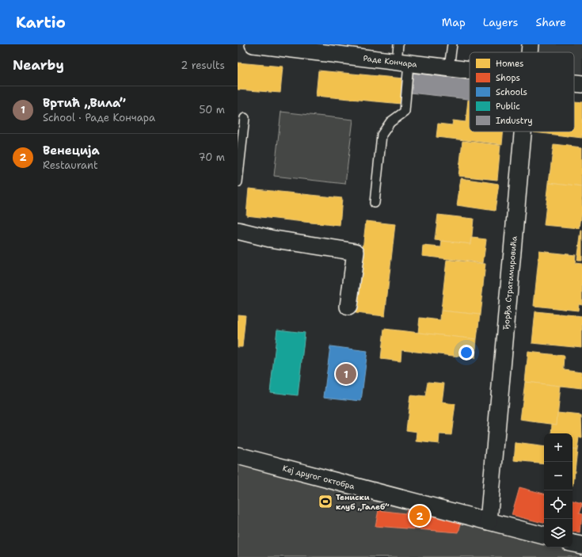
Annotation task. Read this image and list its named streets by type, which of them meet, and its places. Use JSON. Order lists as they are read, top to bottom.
{
  "streets": {
    "street": ["Раде Кончара", "Ђорђа Стратимировића", "Кеј другог октобра"]
  },
  "crossings": [
    ["Ђорђа Стратимировића", "Кеј другог октобра"]
  ],
  "places": {
    "sports": ["Тениски клуб „Галеб”"]
  },
  "legend": [
    "Homes",
    "Shops",
    "Schools",
    "Public",
    "Industry"
  ],
  "page": {
    "header": "Kartio",
    "nav": ["Map", "Layers", "Share"],
    "heading": ["Nearby", "2 results"],
    "list": [
      {
        "mark": "1",
        "name": "Вртић „Вила”",
        "note": "School · Раде Кончара",
        "value": "50 m"
      },
      {
        "mark": "2",
        "name": "Венеција",
        "note": "Restaurant",
        "value": "70 m"
      }
    ],
    "pins": ["1", "2"],
    "map_buttons": ["+", "−"]
  }
}
